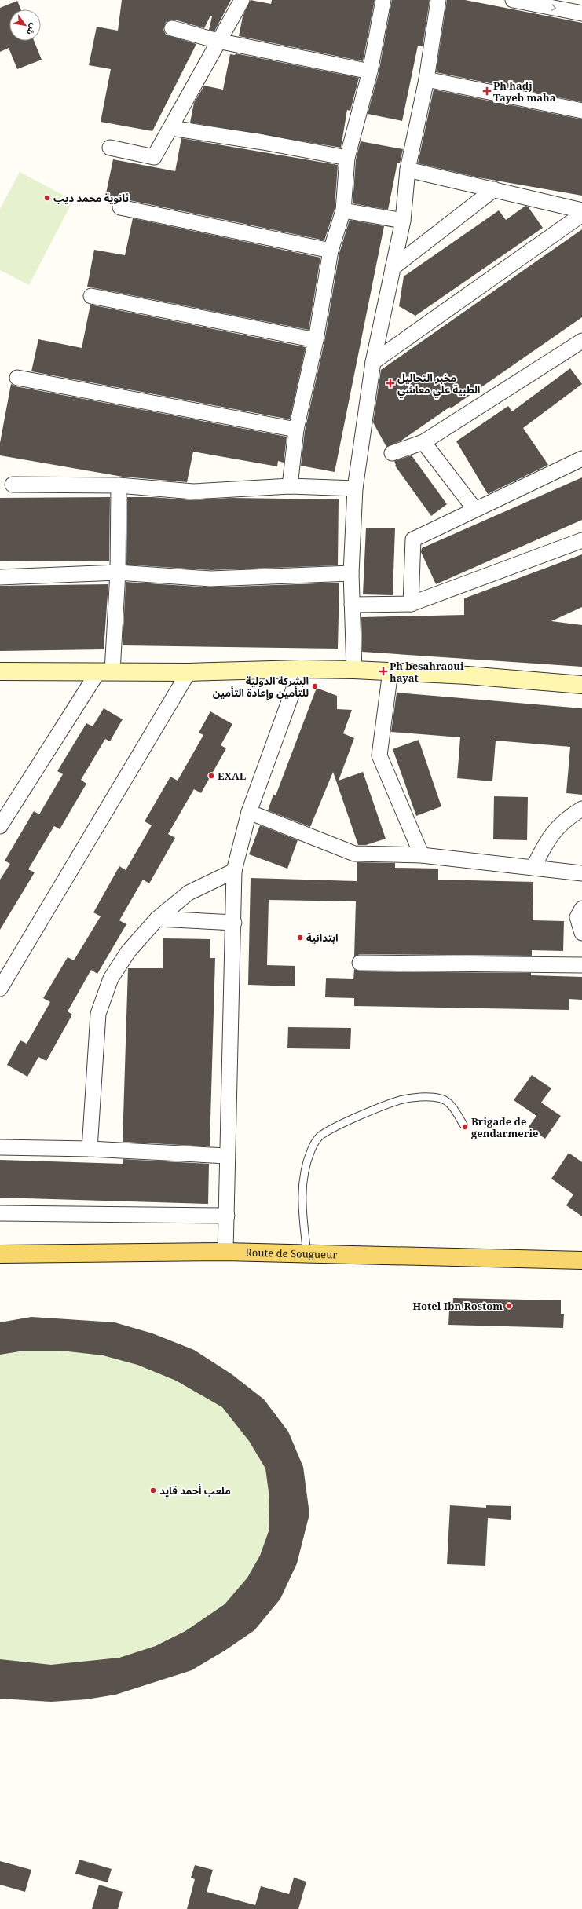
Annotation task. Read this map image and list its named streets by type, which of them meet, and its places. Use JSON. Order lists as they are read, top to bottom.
{
  "streets": {
    "main road": ["Route de Sougueur"]
  },
  "places": {
    "health": ["Ph hadj Tayeb maha", "مخبر التحاليل الطبية علي معاشي", "Ph besahraoui hayat"],
    "other": [
      "ثانوية محمد ديب",
      "الشركة الدولية للتأمين وإعادة التأمين",
      "EXAL",
      "ابتدائية",
      "Brigade de gendarmerie",
      "Hotel Ibn Rostom",
      "ملعب أحمد قايد"
    ]
  },
  "north": "bottom right"
}
